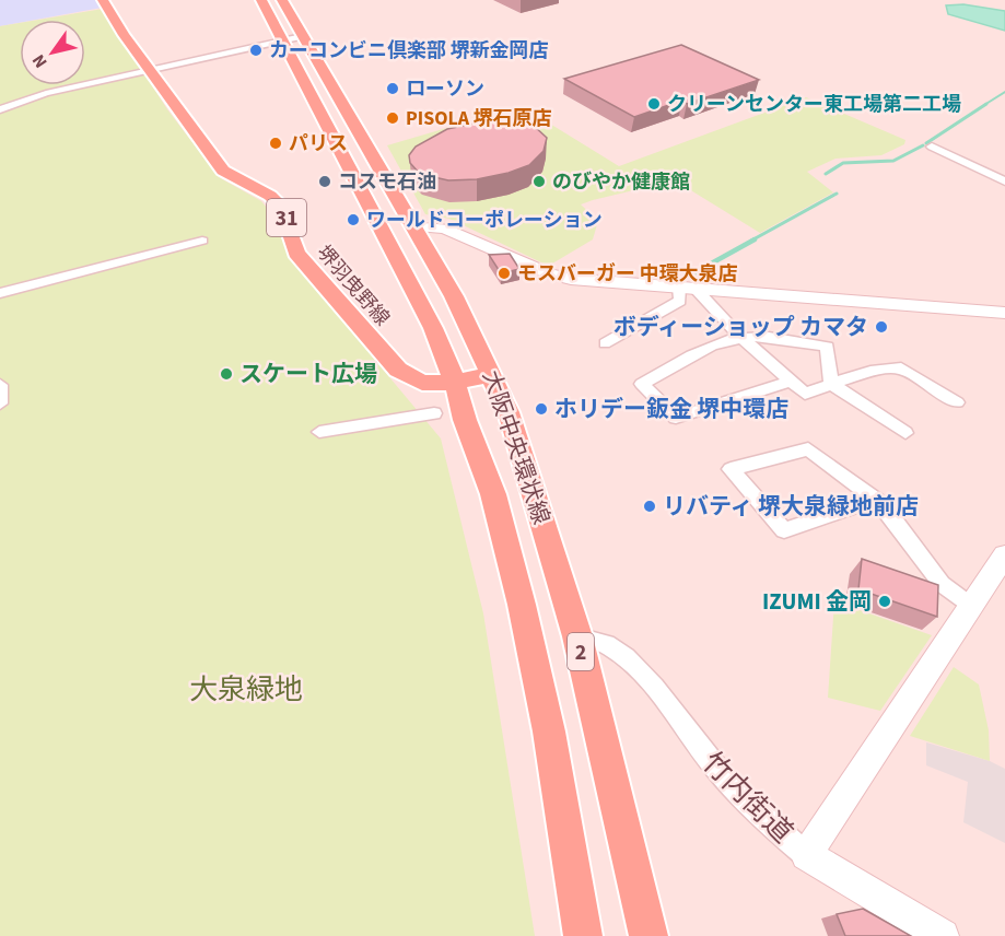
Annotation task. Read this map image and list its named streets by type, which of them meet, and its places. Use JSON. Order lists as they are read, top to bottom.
{
  "streets": {
    "main road": [
      "31",
      "堺羽曳野線",
      "大阪中央環状線",
      "2"
    ],
    "street": ["竹内街道"]
  },
  "crossings": [
    ["堺羽曳野線", "大阪中央環状線"],
    ["大阪中央環状線", "竹内街道"]
  ],
  "parks": ["大泉緑地"],
  "places": [
    "カーコンビニ倶楽部 堺新金岡店",
    "ローソン",
    "クリーンセンター東工場第二工場",
    "PISOLA 堺石原店",
    "パリス",
    "コスモ石油",
    "のびやか健康館",
    "ワールドコーポレーション",
    "モスバーガー 中環大泉店",
    "ボディーショップ カマタ",
    "スケート広場",
    "ホリデー鈑金 堺中環店",
    "リバティ 堺大泉緑地前店",
    "IZUMI 金岡"
  ],
  "north": "bottom left"
}
